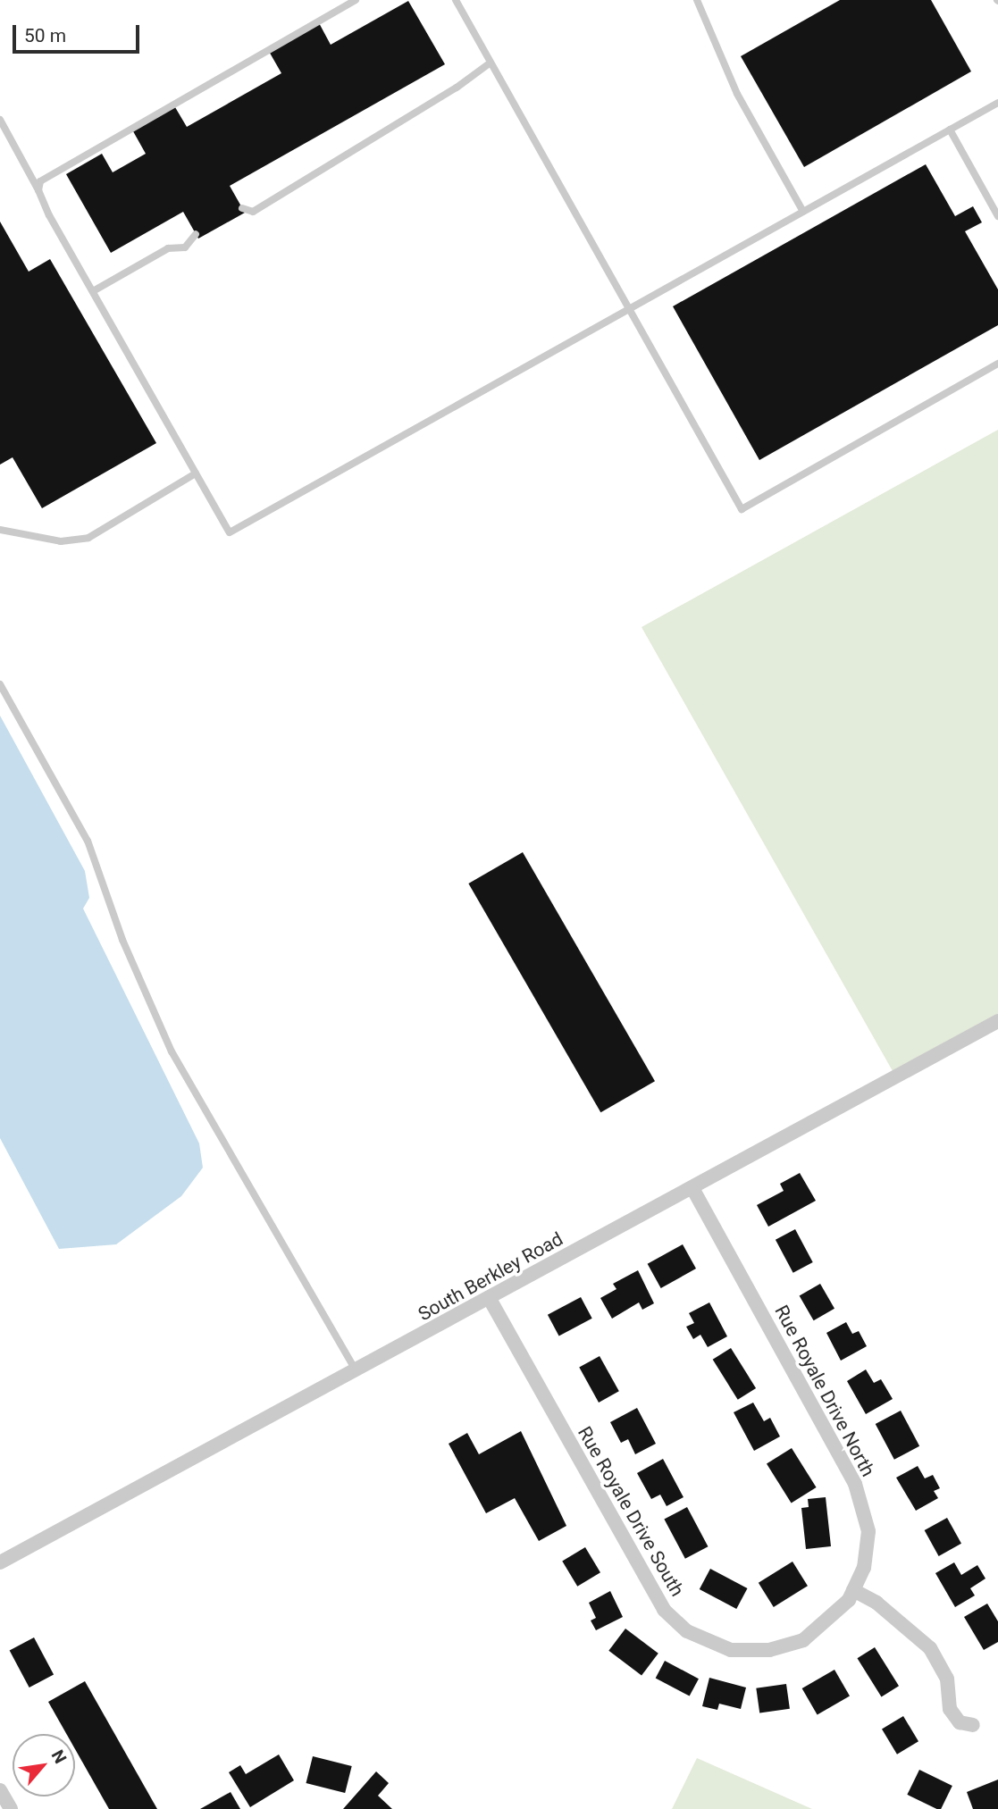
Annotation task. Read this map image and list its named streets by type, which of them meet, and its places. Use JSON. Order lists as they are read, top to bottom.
{
  "streets": {
    "street": ["South Berkley Road", "Rue Royale Drive North", "Rue Royale Drive South"]
  },
  "crossings": [
    ["South Berkley Road", "Rue Royale Drive North"],
    ["South Berkley Road", "Rue Royale Drive South"],
    ["Rue Royale Drive North", "Rue Royale Drive South"]
  ],
  "scale_bar": "50 m",
  "north": "top right"
}
